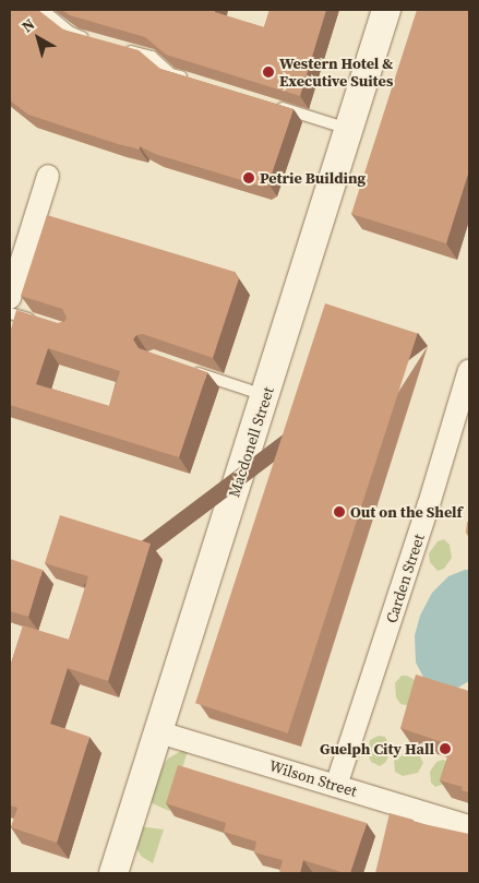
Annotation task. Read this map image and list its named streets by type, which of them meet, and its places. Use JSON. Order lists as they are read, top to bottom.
{
  "streets": {
    "street": ["Macdonell Street", "Carden Street", "Wilson Street"]
  },
  "crossings": [
    ["Macdonell Street", "Wilson Street"],
    ["Carden Street", "Wilson Street"]
  ],
  "places": [
    "Western Hotel & Executive Suites",
    "Petrie Building",
    "Out on the Shelf",
    "Guelph City Hall"
  ],
  "north": "top left"
}
